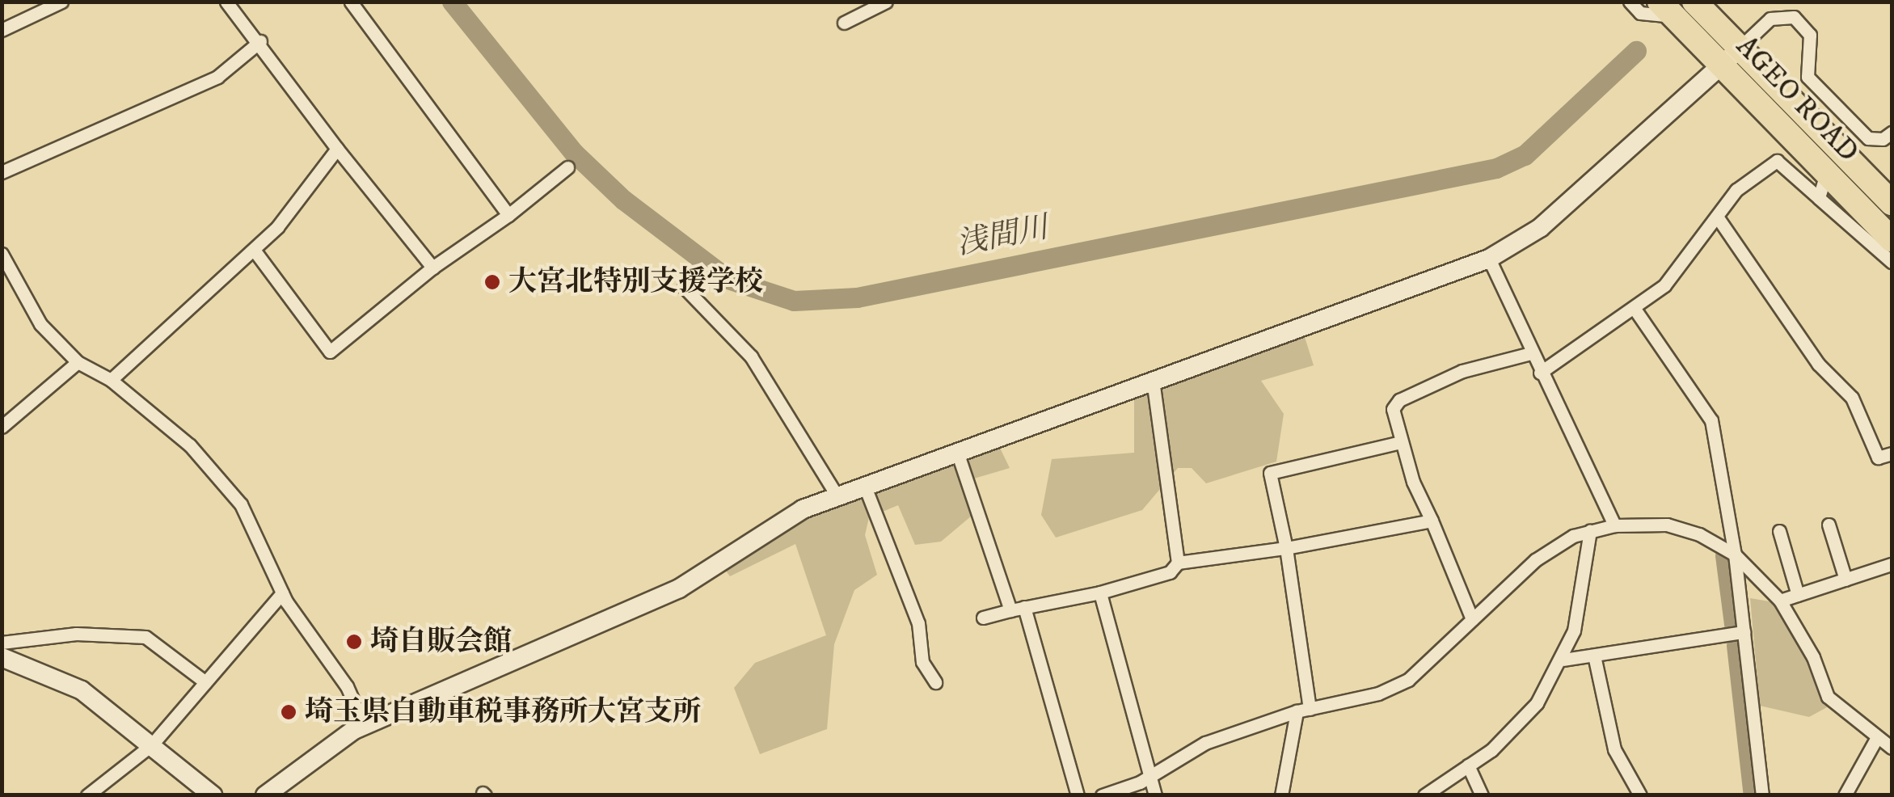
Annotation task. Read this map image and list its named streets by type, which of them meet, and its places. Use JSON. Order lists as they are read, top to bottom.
{
  "streets": {
    "highway": ["AGEO ROAD"]
  },
  "water": ["浅間川"],
  "places": ["大宮北特別支援学校", "埼自販会館", "埼玉県自動車税事務所大宮支所"]
}
